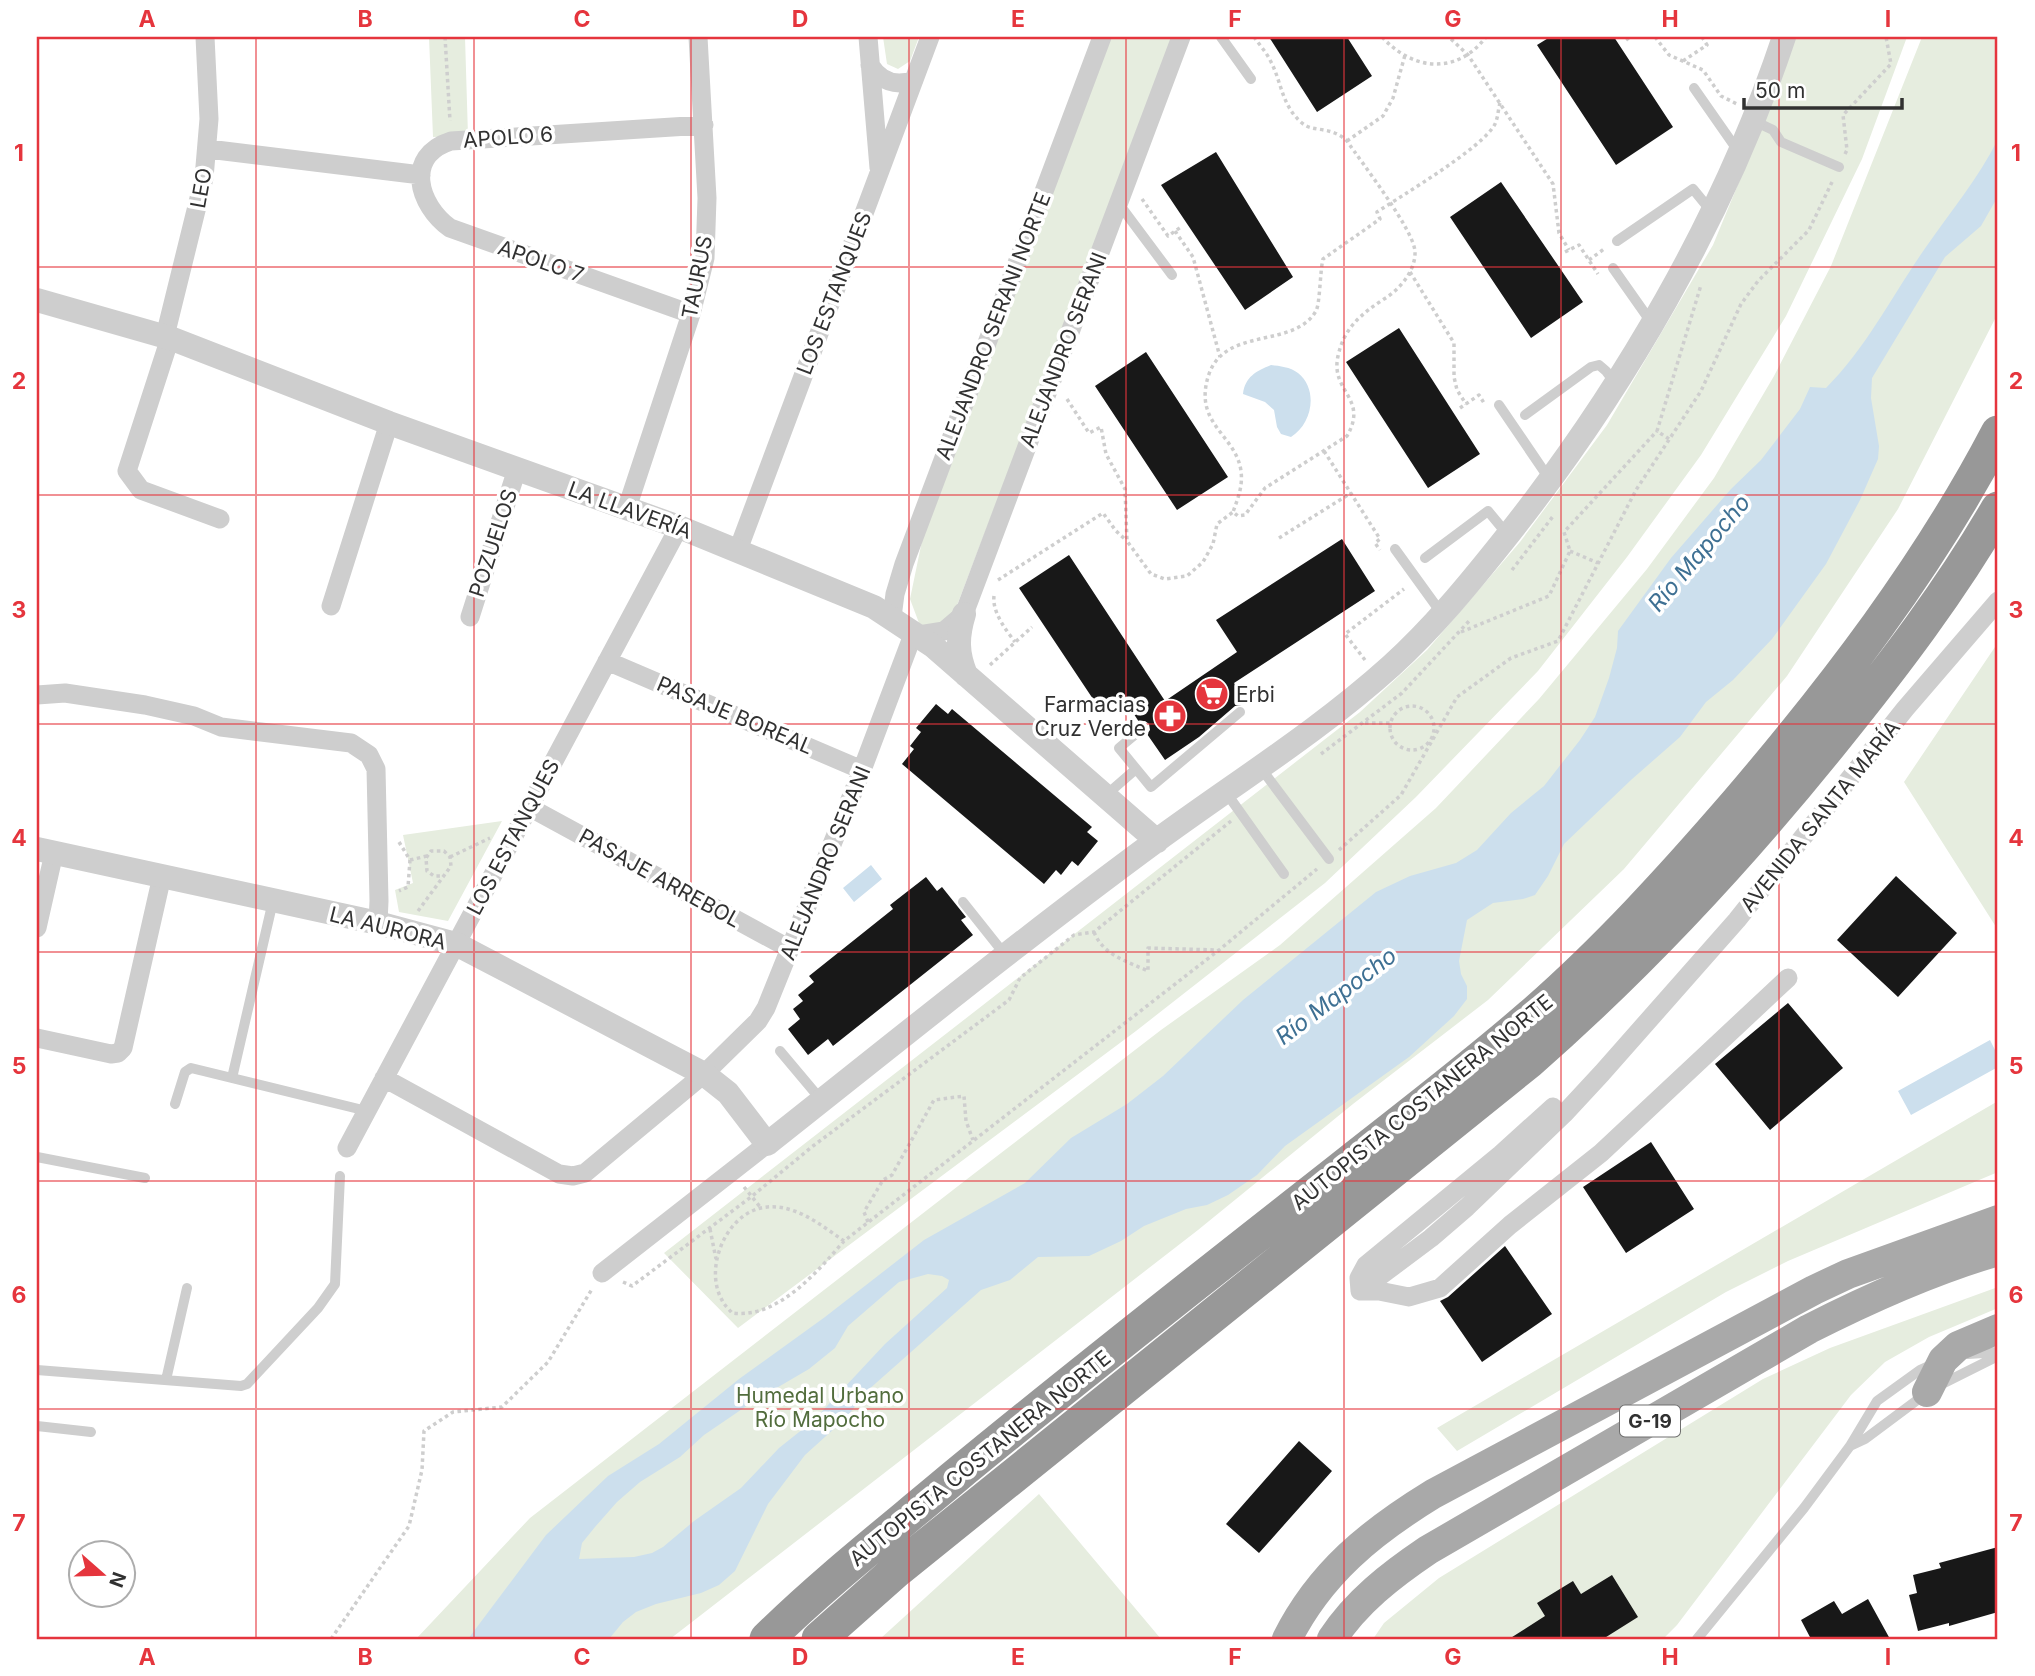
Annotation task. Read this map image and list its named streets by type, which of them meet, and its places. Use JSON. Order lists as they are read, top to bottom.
{
  "streets": {
    "highway": ["AUTOPISTA COSTANERA NORTE"],
    "main road": ["G-19"],
    "street": [
      "APOLO 6",
      "LEO",
      "APOLO 7",
      "TAURUS",
      "LOS ESTANQUES",
      "ALEJANDRO SERANI NORTE",
      "ALEJANDRO SERANI",
      "LA LLAVERÍA",
      "POZUELOS",
      "PASAJE BOREAL",
      "AVENIDA SANTA MARÍA",
      "PASAJE ARREBOL",
      "LA AURORA"
    ]
  },
  "crossings": [
    ["APOLO 6", "APOLO 7"],
    ["APOLO 6", "TAURUS"],
    ["LEO", "LA LLAVERÍA"],
    ["APOLO 7", "TAURUS"],
    ["TAURUS", "LA LLAVERÍA"],
    ["LOS ESTANQUES", "ALEJANDRO SERANI"],
    ["LOS ESTANQUES", "LA LLAVERÍA"],
    ["LOS ESTANQUES", "PASAJE BOREAL"],
    ["LOS ESTANQUES", "PASAJE ARREBOL"],
    ["LOS ESTANQUES", "LA AURORA"],
    ["ALEJANDRO SERANI NORTE", "LA LLAVERÍA"],
    ["ALEJANDRO SERANI", "LA LLAVERÍA"],
    ["ALEJANDRO SERANI", "PASAJE BOREAL"],
    ["ALEJANDRO SERANI", "PASAJE ARREBOL"],
    ["ALEJANDRO SERANI", "LA AURORA"],
    ["LA LLAVERÍA", "POZUELOS"]
  ],
  "water": ["Río Mapocho"],
  "parks": ["Humedal Urbano Río Mapocho"],
  "places": {
    "supermarket": ["Erbi"],
    "pharmacy": ["Farmacias Cruz Verde"]
  },
  "scale_bar": "50 m",
  "north": "right",
  "grid": {
    "columns": [
      "A",
      "B",
      "C",
      "D",
      "E",
      "F",
      "G",
      "H",
      "I"
    ],
    "rows": [
      "1",
      "2",
      "3",
      "4",
      "5",
      "6",
      "7"
    ]
  }
}
